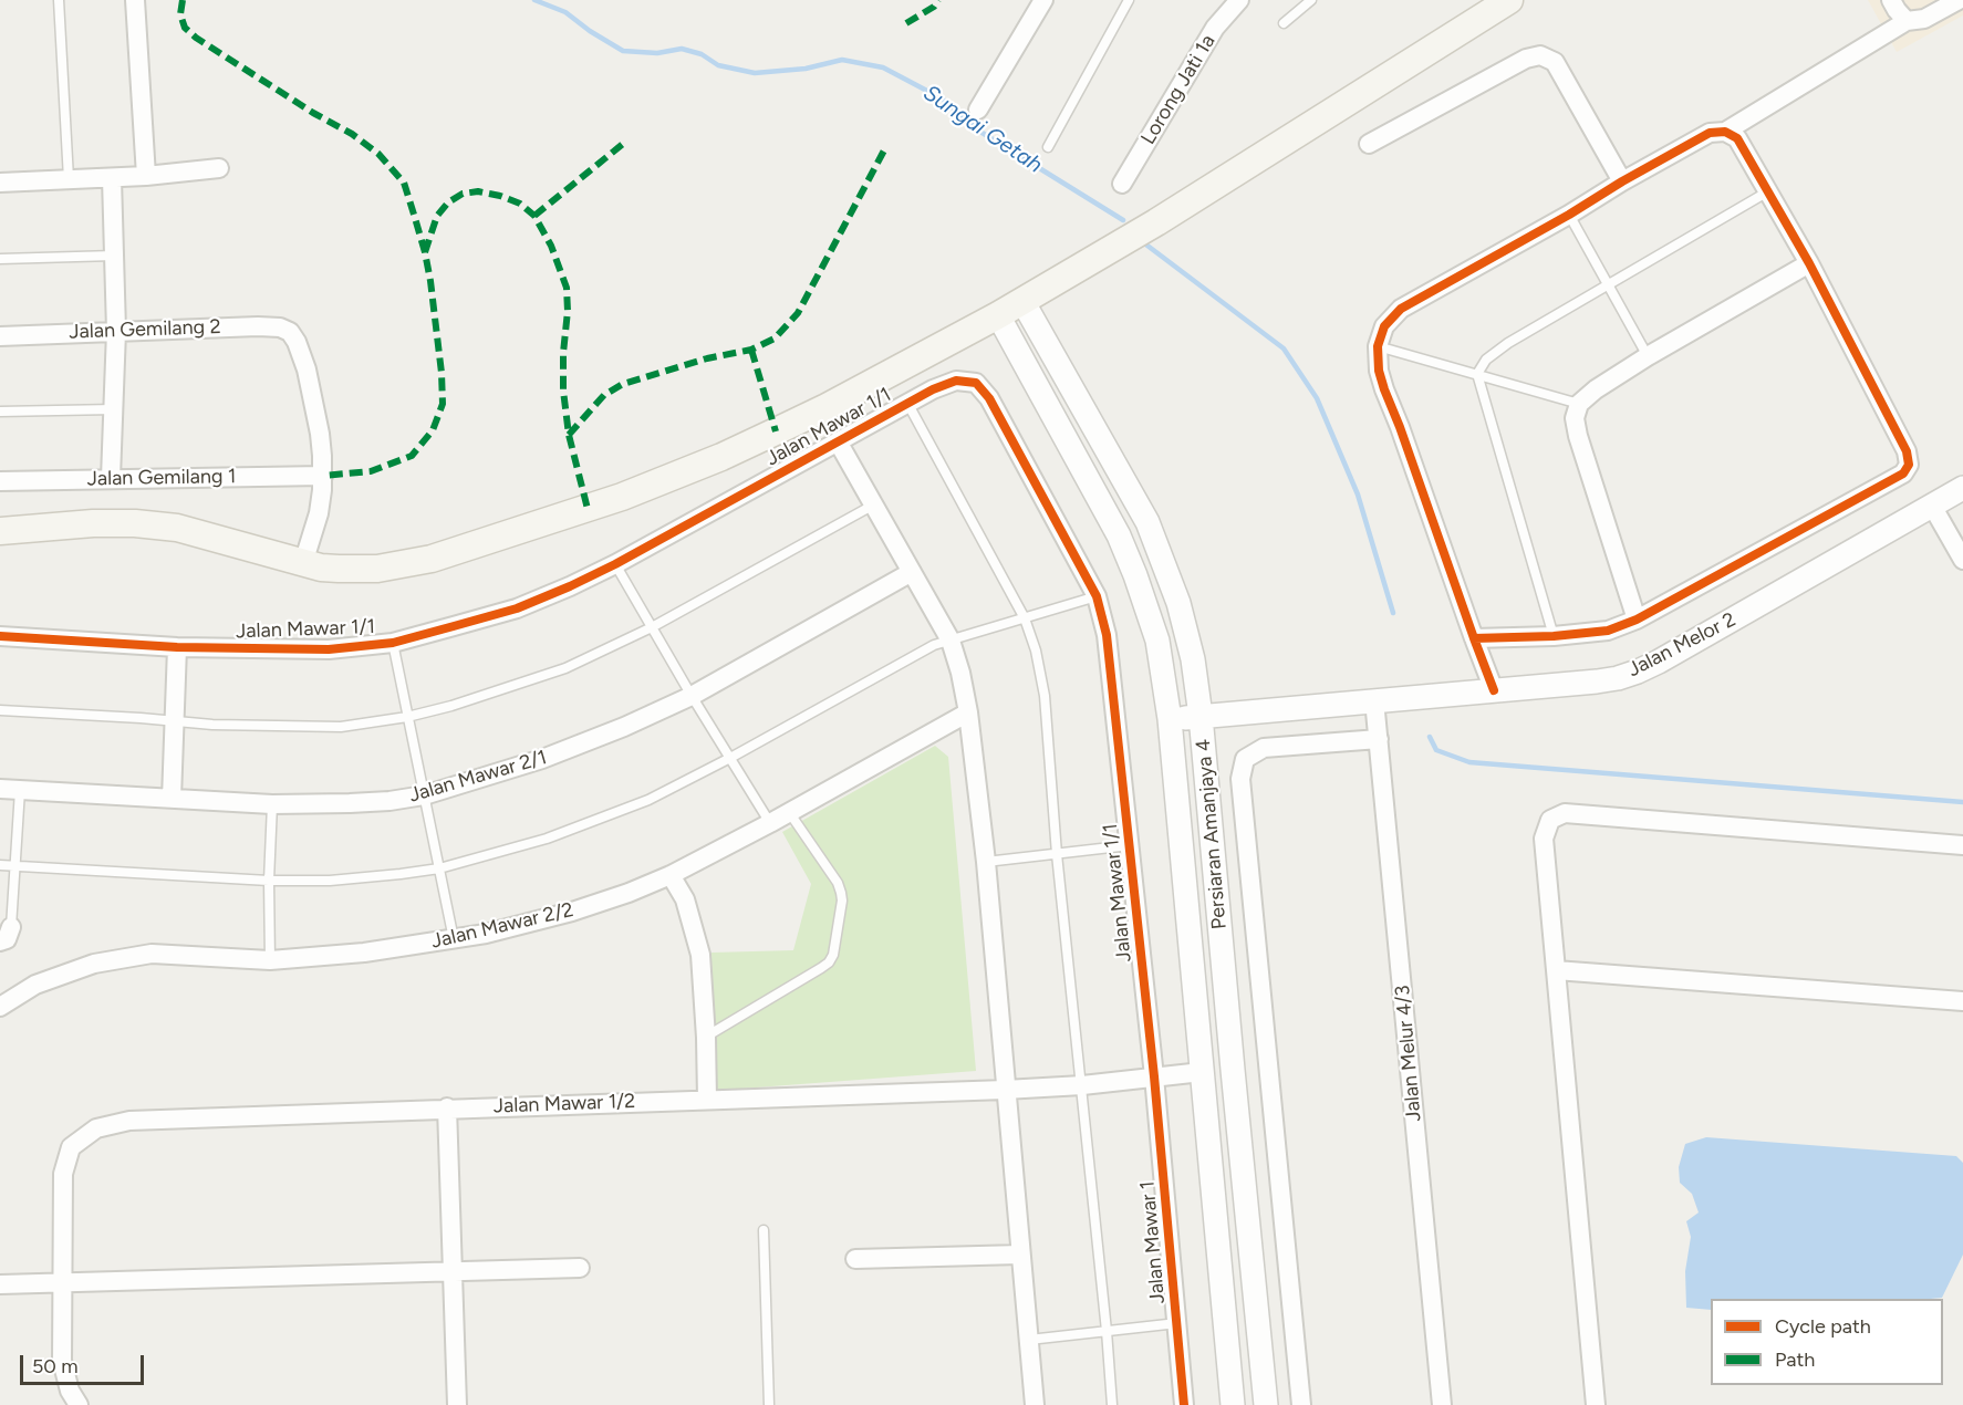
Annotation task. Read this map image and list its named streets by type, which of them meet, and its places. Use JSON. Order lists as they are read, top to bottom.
{
  "streets": {
    "street": [
      "Lorong Jati 1a",
      "Jalan Gemilang 2",
      "Jalan Mawar 1/1",
      "Jalan Gemilang 1",
      "Jalan Melor 2",
      "Jalan Mawar 2/1",
      "Persiaran Amanjaya 4",
      "Jalan Mawar 2/2",
      "Jalan Melur 4/3",
      "Jalan Mawar 1/2",
      "Jalan Mawar 1"
    ]
  },
  "crossings": [
    ["Jalan Gemilang 2", "Jalan Gemilang 1"],
    ["Jalan Mawar 1/1", "Jalan Mawar 1/2"],
    ["Jalan Mawar 1/1", "Jalan Mawar 1"],
    ["Jalan Melor 2", "Persiaran Amanjaya 4"],
    ["Jalan Melor 2", "Jalan Melur 4/3"],
    ["Persiaran Amanjaya 4", "Jalan Mawar 1/2"],
    ["Jalan Mawar 1/2", "Jalan Mawar 1"]
  ],
  "water": ["Sungai Getah"],
  "legend": ["Cycle path", "Path"],
  "scale_bar": "50 m"
}
